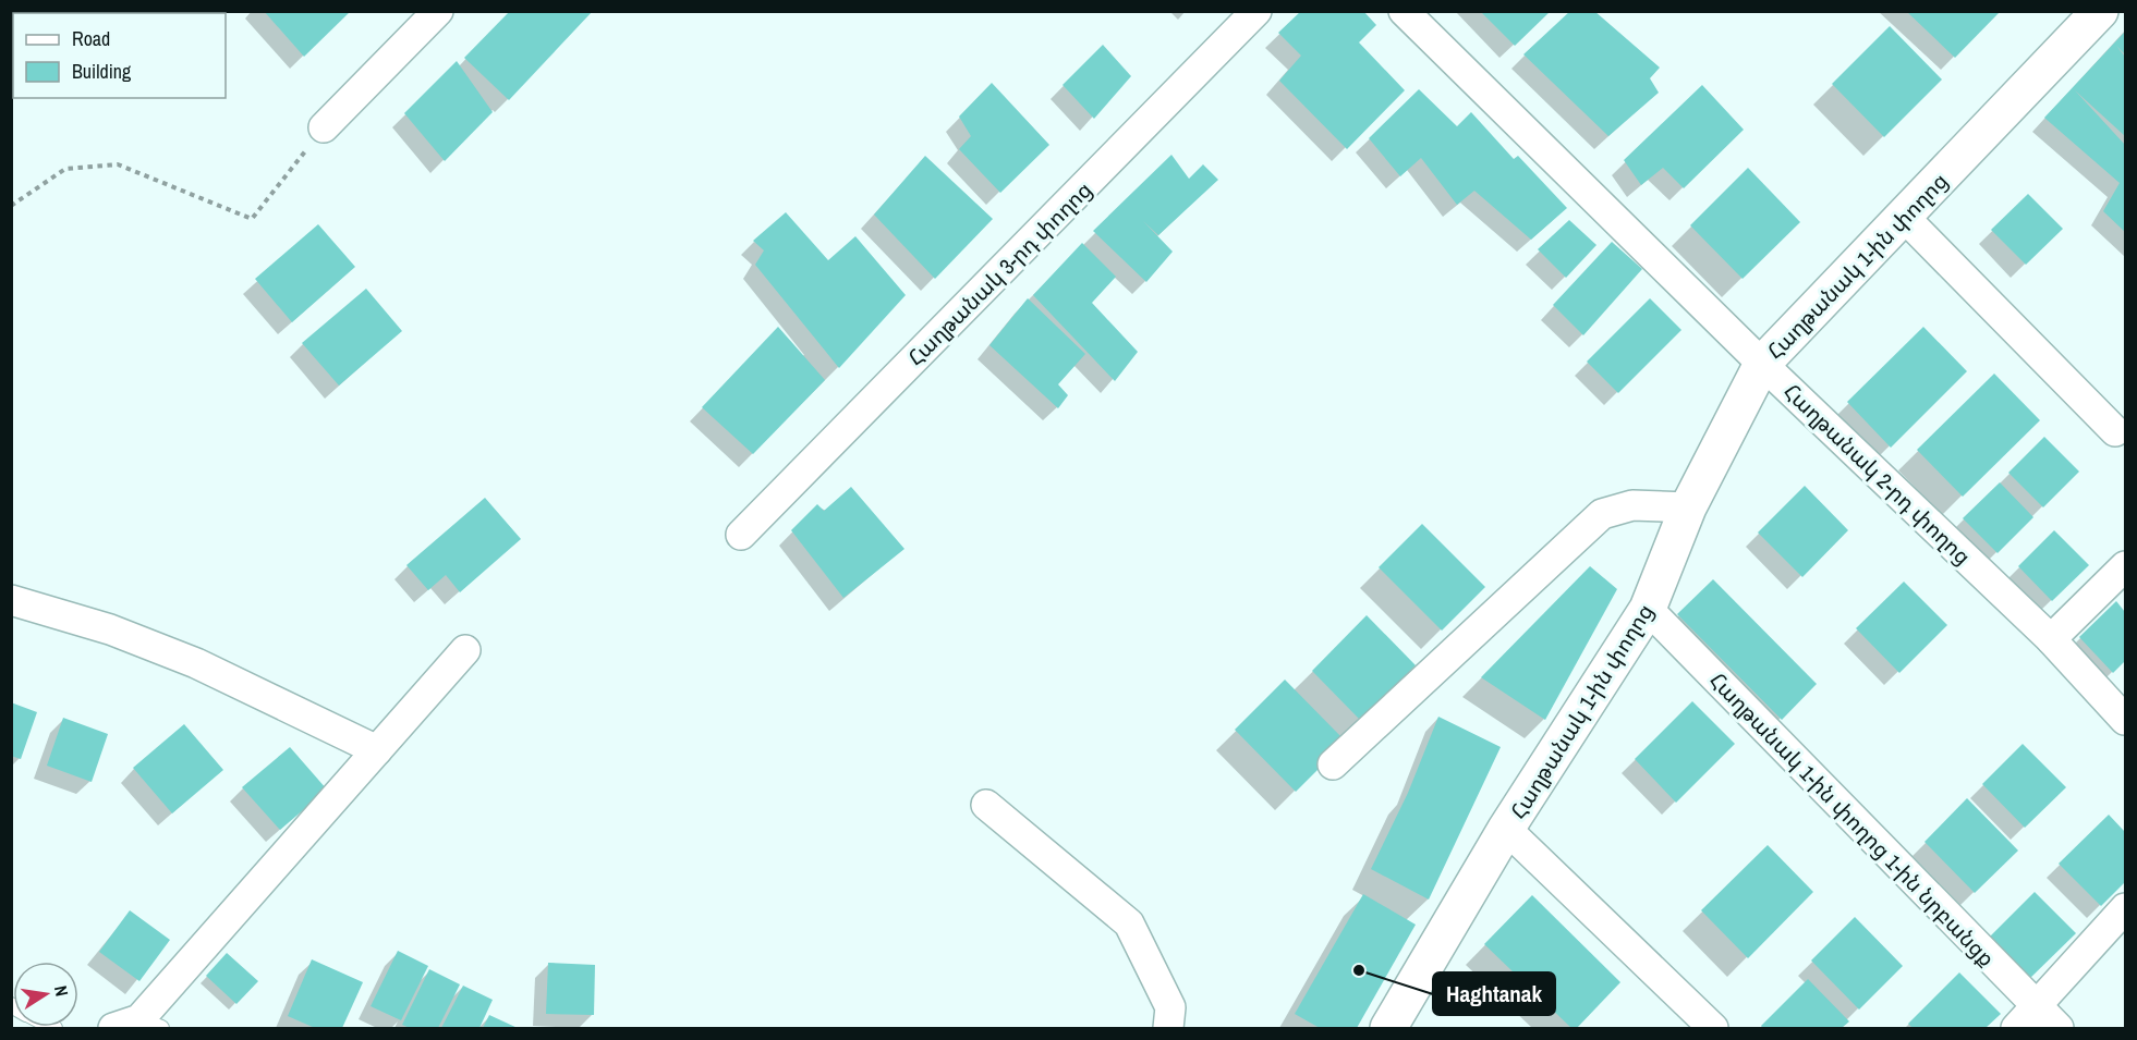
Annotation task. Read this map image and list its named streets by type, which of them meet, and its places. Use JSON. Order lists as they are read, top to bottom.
{
  "streets": {
    "main road": ["Հաղթանակ 1-ին փողոց"],
    "street": ["Հաղթանակ 3-րդ փողոց", "Հաղթանակ 2-րդ փողոց", "Հաղթանակ 1-ին փողոց 1-ին նրբանցք"]
  },
  "crossings": [
    ["Հաղթանակ 1-ին փողոց", "Հաղթանակ 2-րդ փողոց"],
    ["Հաղթանակ 1-ին փողոց", "Հաղթանակ 1-ին փողոց 1-ին նրբանցք"]
  ],
  "places": ["Haghtanak"],
  "legend": ["Road", "Building"],
  "north": "right"
}
